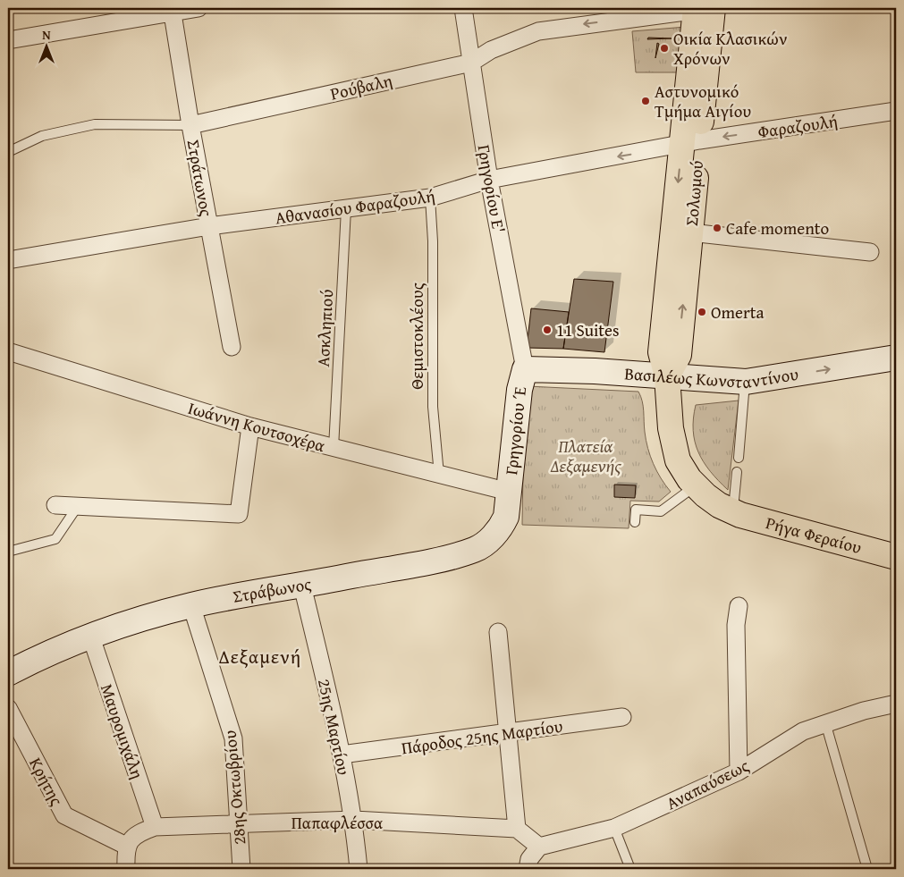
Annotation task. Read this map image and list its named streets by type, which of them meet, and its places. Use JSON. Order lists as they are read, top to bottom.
{
  "streets": {
    "main road": ["Σολωμού", "Ρήγα Φεραίου"],
    "street": [
      "Ρούβαλη",
      "Φαραζουλή",
      "Στράτωνος",
      "Γρηγορίου Ε'",
      "Αθανασίου Φαραζουλή",
      "Βασιλέως Κωνσταντίνου",
      "Ιωάννη Κουτσοχέρα",
      "Γρηγορίου Έ",
      "Στράβωνος",
      "25ης Μαρτίου",
      "Μαυρομιχάλη",
      "Πάροδος 25ης Μαρτίου",
      "Κρήτης",
      "Αναπαύσεως",
      "28ης Οκτωβρίου",
      "Παπαφλέσσα"
    ],
    "lane": ["Ασκληπιού", "Θεμιστοκλέους"]
  },
  "crossings": [
    ["Ρούβαλη", "Στράτωνος"],
    ["Ρούβαλη", "Γρηγορίου Ε'"],
    ["Ρούβαλη", "Σολωμού"],
    ["Φαραζουλή", "Σολωμού"],
    ["Φαραζουλή", "Αθανασίου Φαραζουλή"],
    ["Στράτωνος", "Αθανασίου Φαραζουλή"],
    ["Γρηγορίου Ε'", "Αθανασίου Φαραζουλή"],
    ["Γρηγορίου Ε'", "Βασιλέως Κωνσταντίνου"],
    ["Γρηγορίου Ε'", "Γρηγορίου Έ"],
    ["Σολωμού", "Αθανασίου Φαραζουλή"],
    ["Σολωμού", "Βασιλέως Κωνσταντίνου"],
    ["Σολωμού", "Ρήγα Φεραίου"],
    ["Αθανασίου Φαραζουλή", "Ασκληπιού"],
    ["Αθανασίου Φαραζουλή", "Θεμιστοκλέους"],
    ["Ασκληπιού", "Ιωάννη Κουτσοχέρα"],
    ["Θεμιστοκλέους", "Ιωάννη Κουτσοχέρα"],
    ["Βασιλέως Κωνσταντίνου", "Γρηγορίου Έ"],
    ["Ιωάννη Κουτσοχέρα", "Γρηγορίου Έ"],
    ["Ιωάννη Κουτσοχέρα", "Στράβωνος"],
    ["Γρηγορίου Έ", "Στράβωνος"],
    ["Στράβωνος", "25ης Μαρτίου"],
    ["Στράβωνος", "Μαυρομιχάλη"],
    ["Στράβωνος", "28ης Οκτωβρίου"],
    ["25ης Μαρτίου", "Πάροδος 25ης Μαρτίου"],
    ["25ης Μαρτίου", "Παπαφλέσσα"],
    ["Μαυρομιχάλη", "Παπαφλέσσα"],
    ["Κρήτης", "Παπαφλέσσα"],
    ["28ης Οκτωβρίου", "Παπαφλέσσα"]
  ],
  "districts": ["Δεξαμενή"],
  "parks": ["Πλατεία Δεξαμενής"],
  "places": [
    "Οικία Κλασικών Χρόνων",
    "Αστυνομικό Τμήμα Αιγίου",
    "Cafe momento",
    "Omerta",
    "11 Suites"
  ],
  "north": "top"
}
